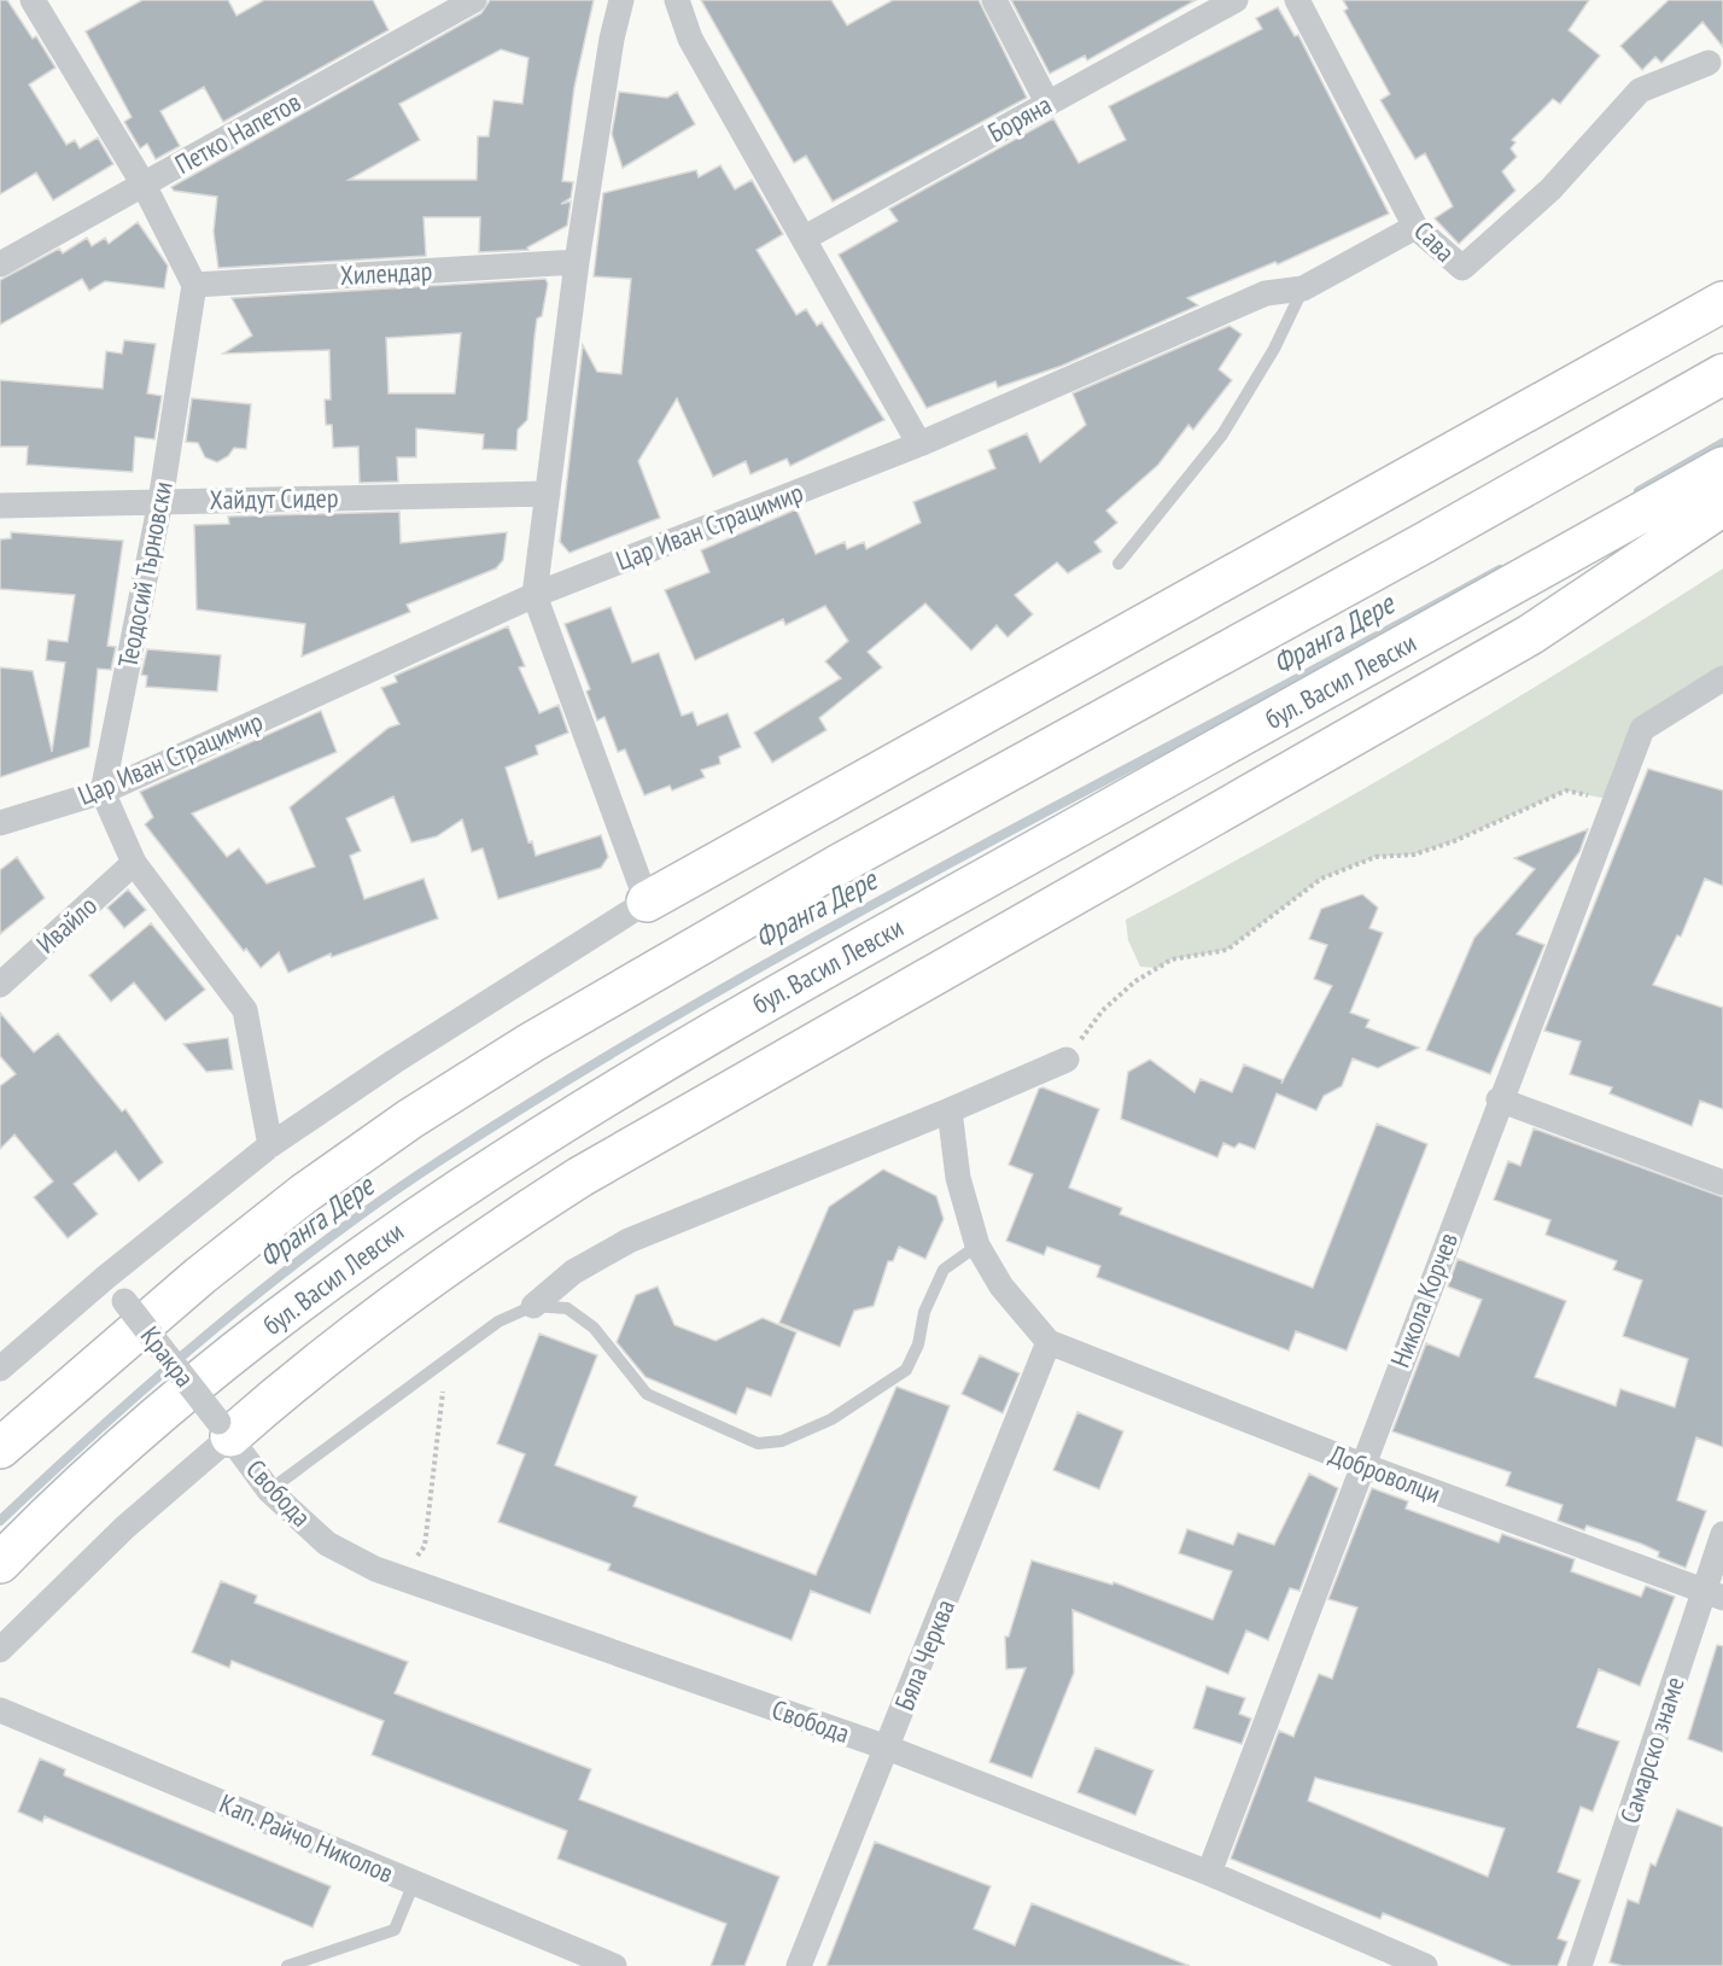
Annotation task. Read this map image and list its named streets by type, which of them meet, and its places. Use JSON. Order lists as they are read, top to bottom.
{
  "streets": {
    "highway": ["бул. Васил Левски"],
    "street": [
      "Боряна",
      "Петко Напетов",
      "Сава",
      "Хилендар",
      "Хайдут Сидер",
      "Цар Иван Страцимир",
      "Теодосий Търновски",
      "Ивайло",
      "Никола Корчев",
      "Кракра",
      "Доброволци",
      "Свобода",
      "Бяла Черква",
      "Самарско знаме",
      "Кап. Райчо Николов"
    ]
  },
  "crossings": [
    ["Сава", "Цар Иван Страцимир"],
    ["Хилендар", "Теодосий Търновски"],
    ["Хайдут Сидер", "Теодосий Търновски"],
    ["Цар Иван Страцимир", "Теодосий Търновски"],
    ["Никола Корчев", "Доброволци"],
    ["Никола Корчев", "Свобода"],
    ["Кракра", "Свобода"],
    ["Доброволци", "Бяла Черква"],
    ["Доброволци", "Самарско знаме"],
    ["Свобода", "Бяла Черква"]
  ],
  "water": ["Франга Дере"]
}
